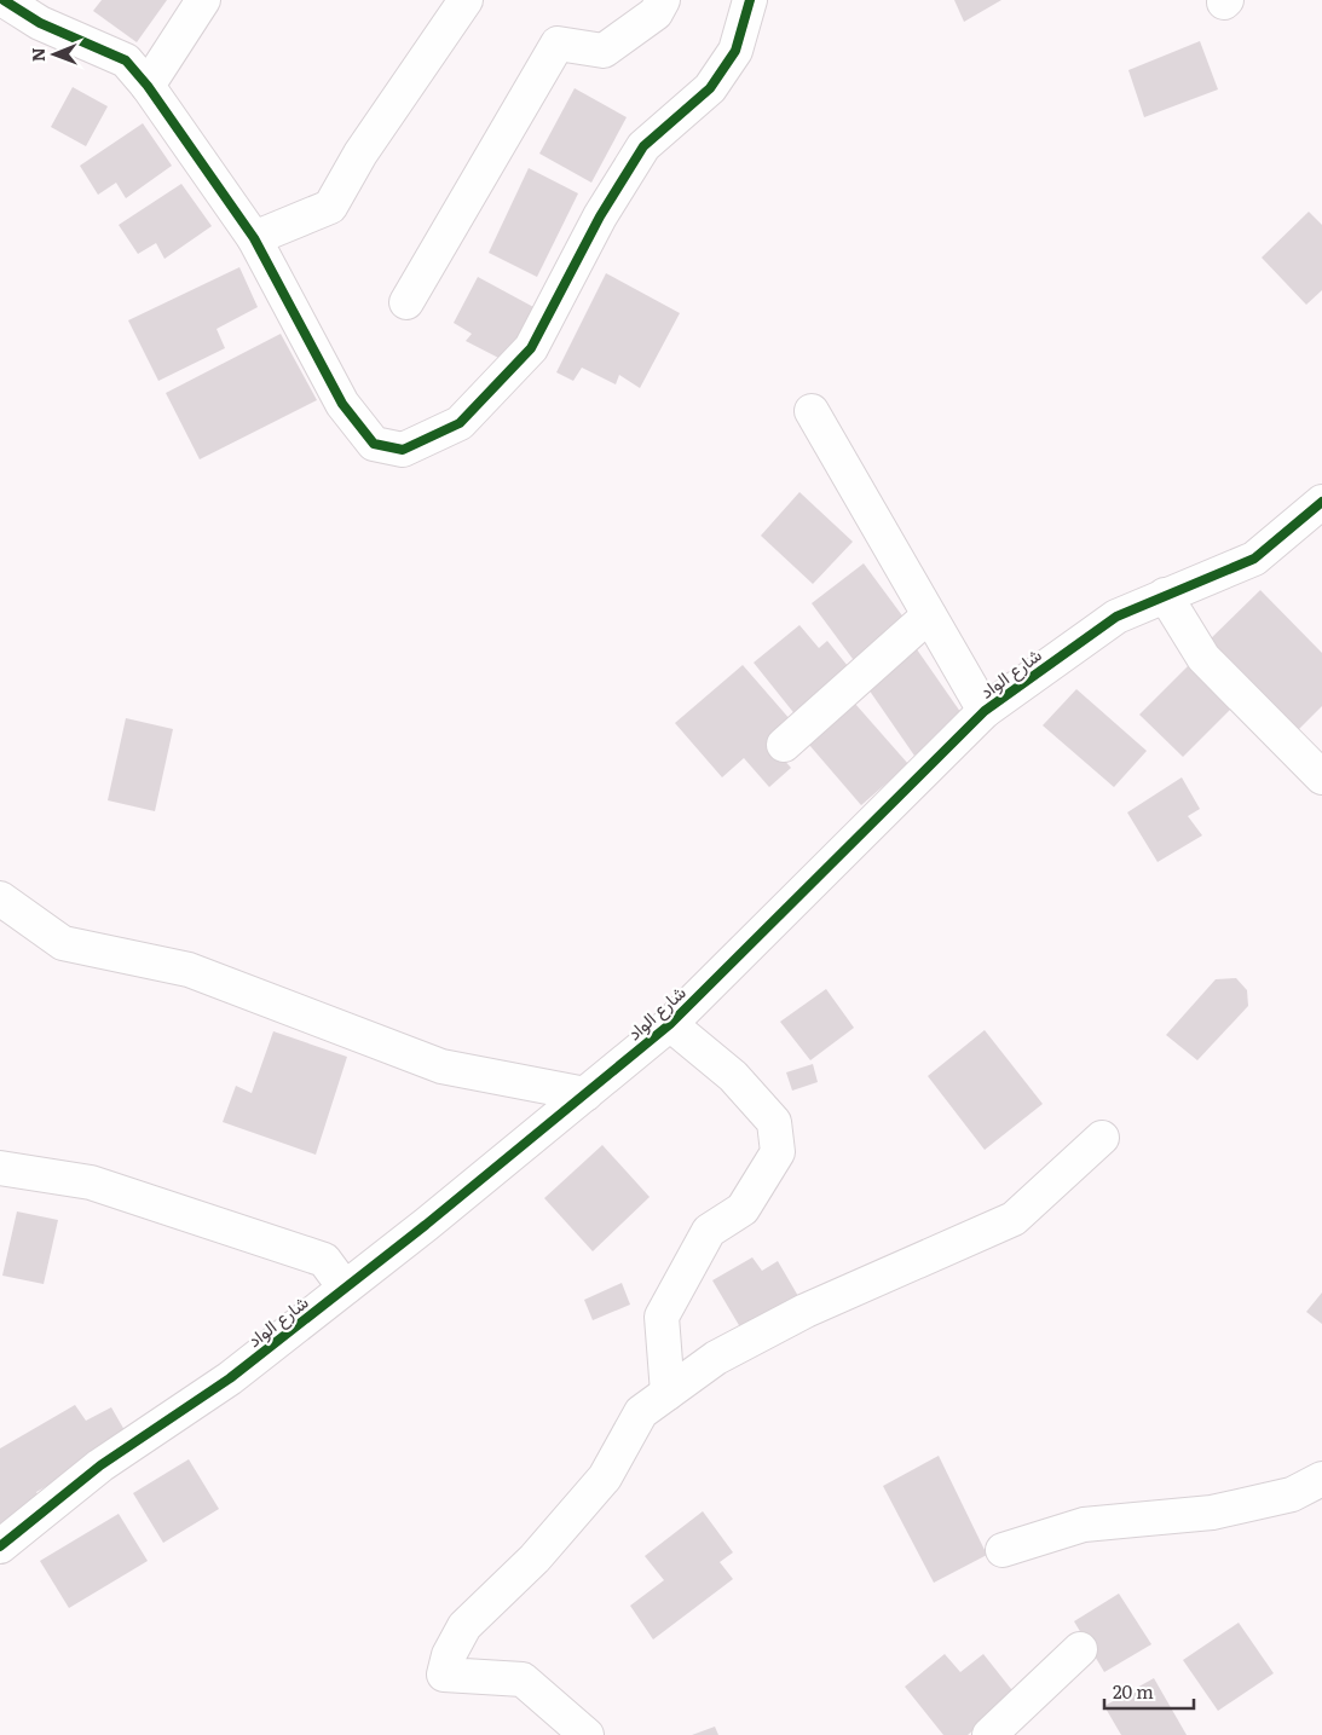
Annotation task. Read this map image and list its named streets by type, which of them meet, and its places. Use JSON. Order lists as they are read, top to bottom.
{
  "streets": {
    "street": ["شارع الواد"]
  },
  "scale_bar": "20 m",
  "north": "left"
}
